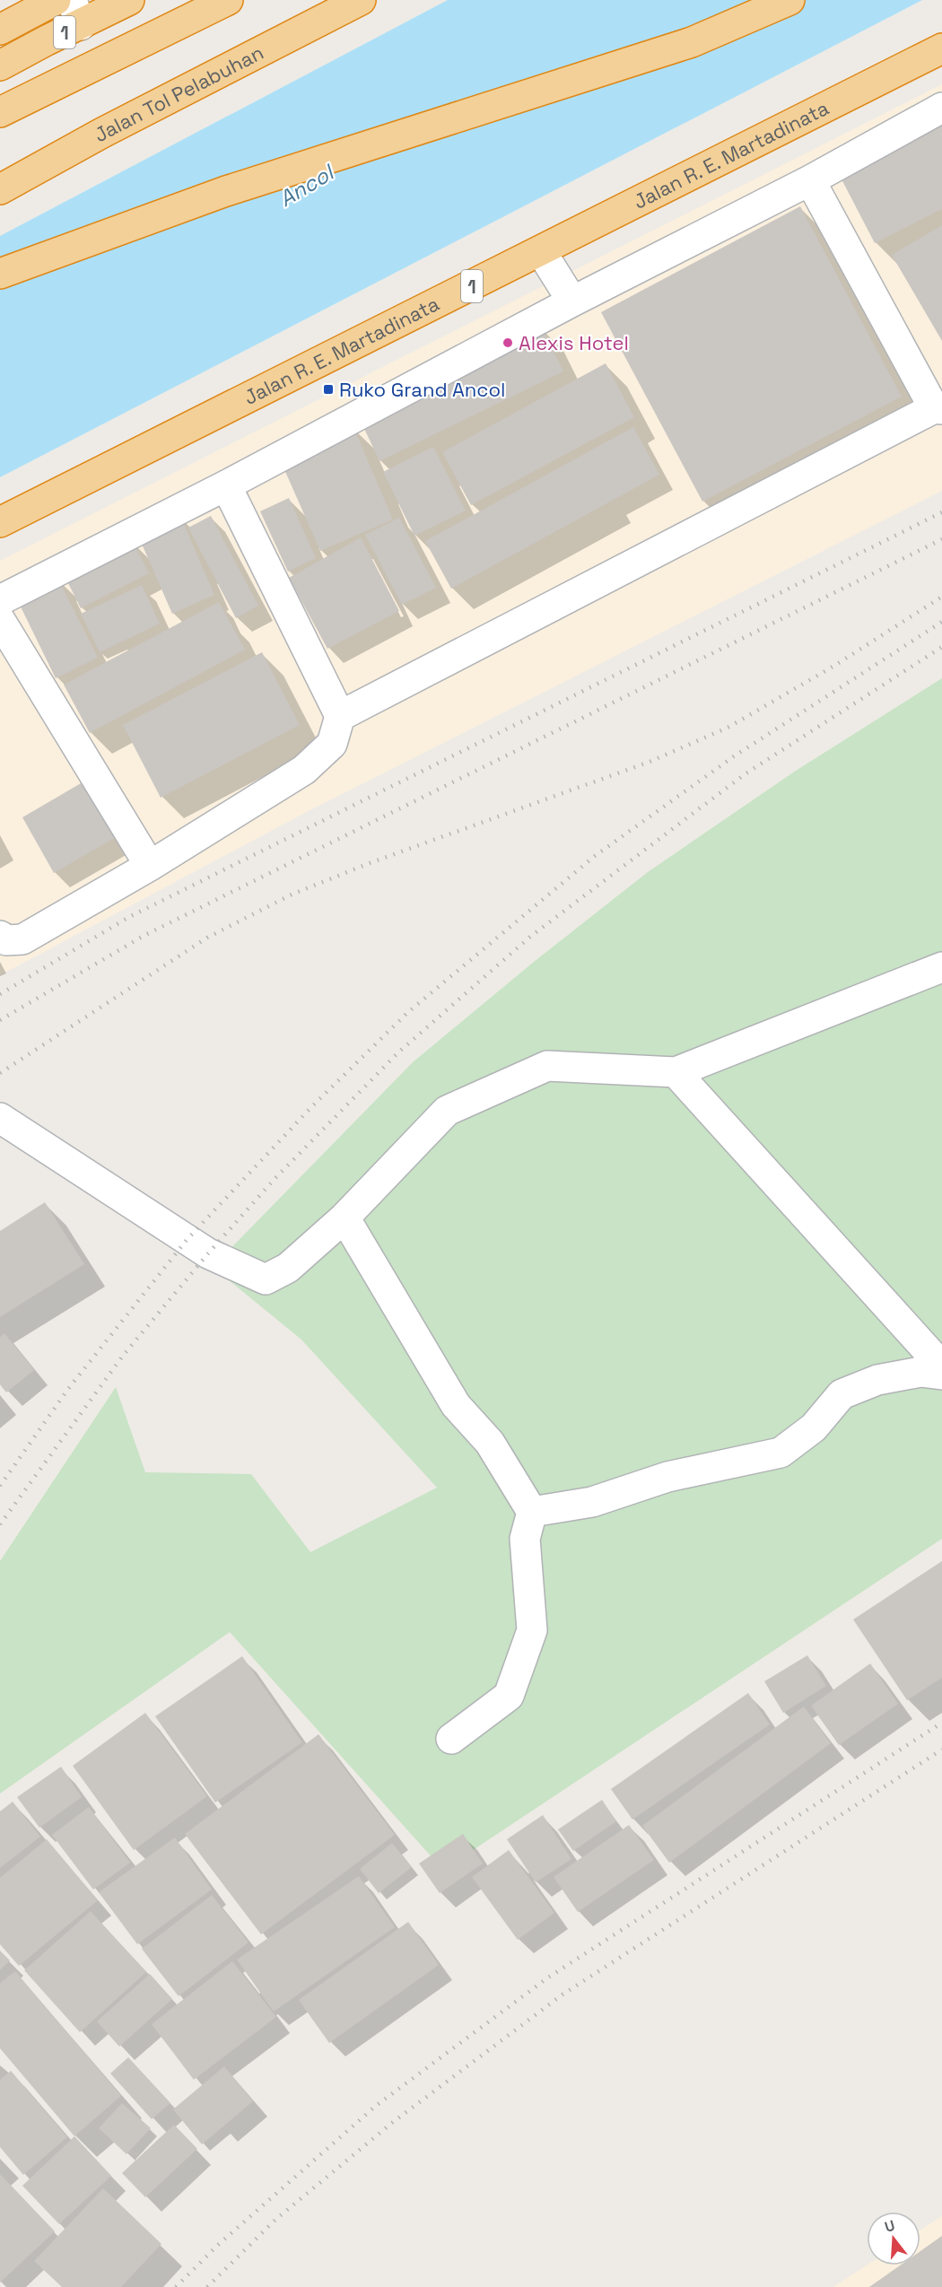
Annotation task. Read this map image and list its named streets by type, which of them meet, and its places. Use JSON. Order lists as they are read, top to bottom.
{
  "streets": {
    "highway": ["1", "Jalan Tol Pelabuhan", "Jalan R. E. Martadinata"]
  },
  "water": ["Ancol"],
  "places": {
    "other": ["Alexis Hotel"],
    "transit": ["Ruko Grand Ancol"]
  },
  "north": "top"
}
